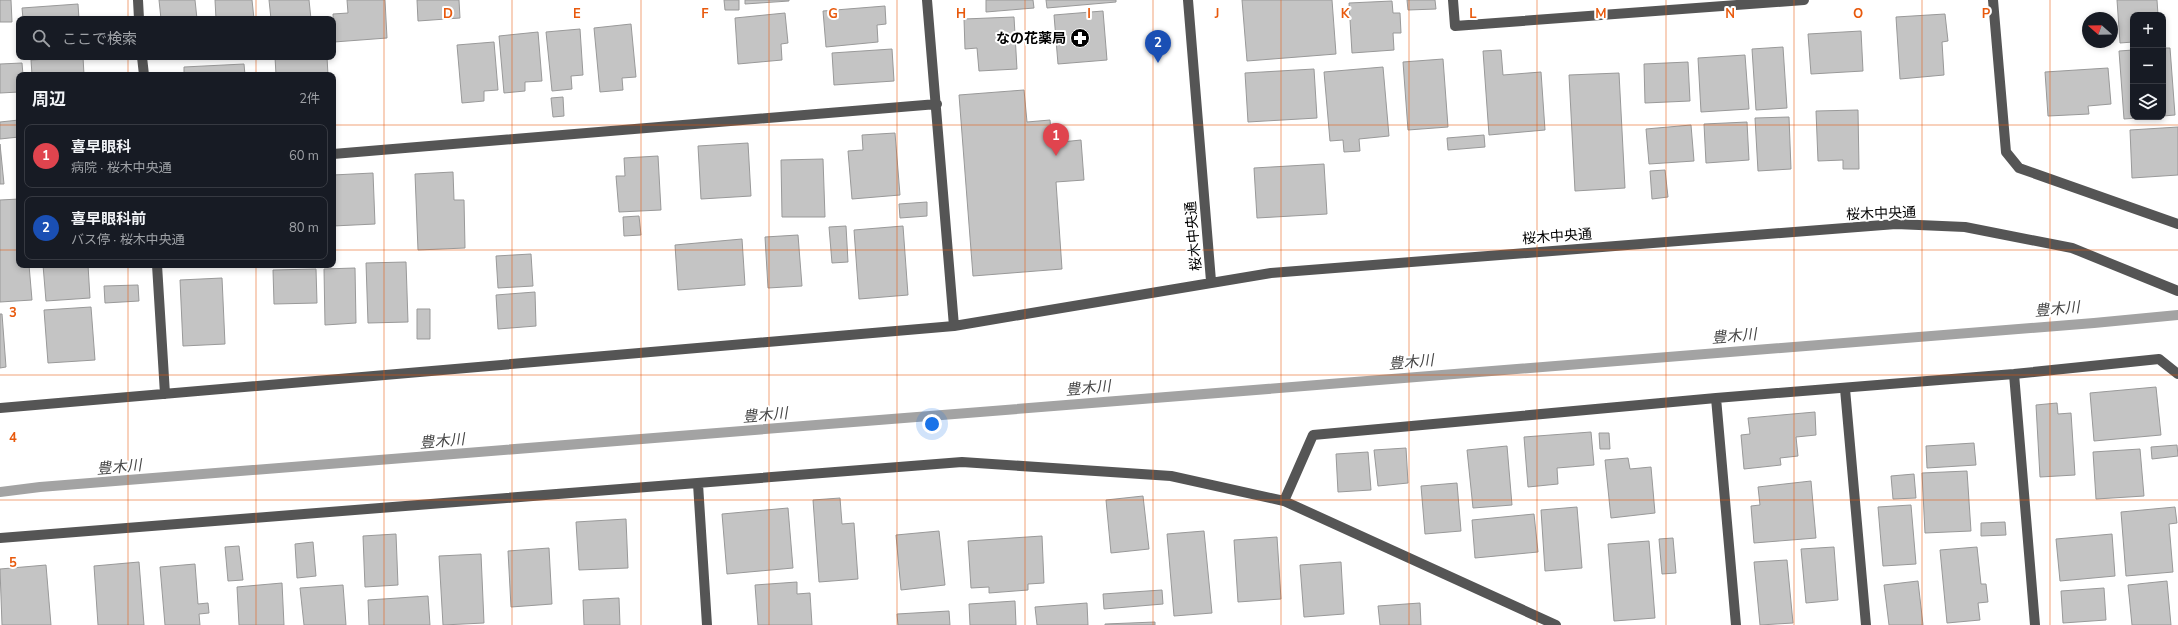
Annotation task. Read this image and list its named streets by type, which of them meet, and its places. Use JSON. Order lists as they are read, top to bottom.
{
  "streets": {
    "street": ["桜木中央通"]
  },
  "water": ["豊木川"],
  "places": {
    "pharmacy": ["なの花薬局"]
  },
  "north": "left",
  "page": {
    "map_buttons": ["+", "−"],
    "search": "ここで検索",
    "pins": ["2", "1"],
    "heading": ["周辺", "2件"],
    "list": [
      {
        "mark": "1",
        "name": "喜早眼科",
        "note": "病院 · 桜木中央通",
        "value": "60 m"
      },
      {
        "mark": "2",
        "name": "喜早眼科前",
        "note": "バス停 · 桜木中央通",
        "value": "80 m"
      }
    ]
  },
  "grid": {
    "columns": [
      "D",
      "E",
      "F",
      "G",
      "H",
      "I",
      "J",
      "K",
      "L",
      "M",
      "N",
      "O",
      "P"
    ],
    "rows": ["3", "4", "5"]
  }
}
